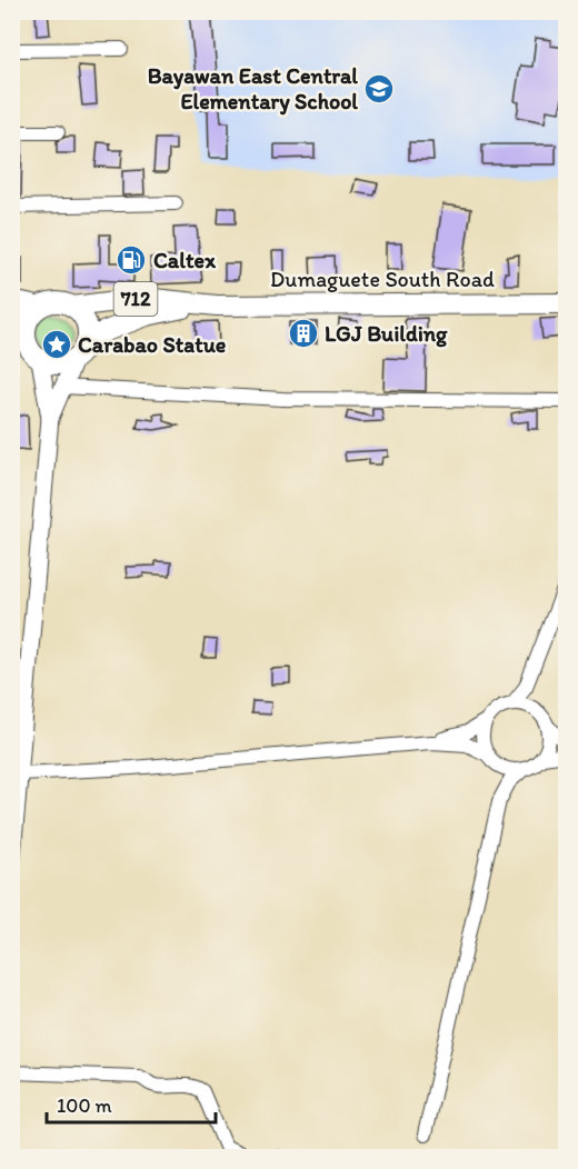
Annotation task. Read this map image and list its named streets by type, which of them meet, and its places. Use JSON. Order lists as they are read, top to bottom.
{
  "streets": {
    "highway": ["Dumaguete South Road", "712"]
  },
  "places": {
    "school or university": ["Bayawan East Central Elementary School"],
    "fuel station": ["Caltex"],
    "building": ["LGJ Building"],
    "place": ["Carabao Statue"]
  },
  "scale_bar": "100 m"
}
